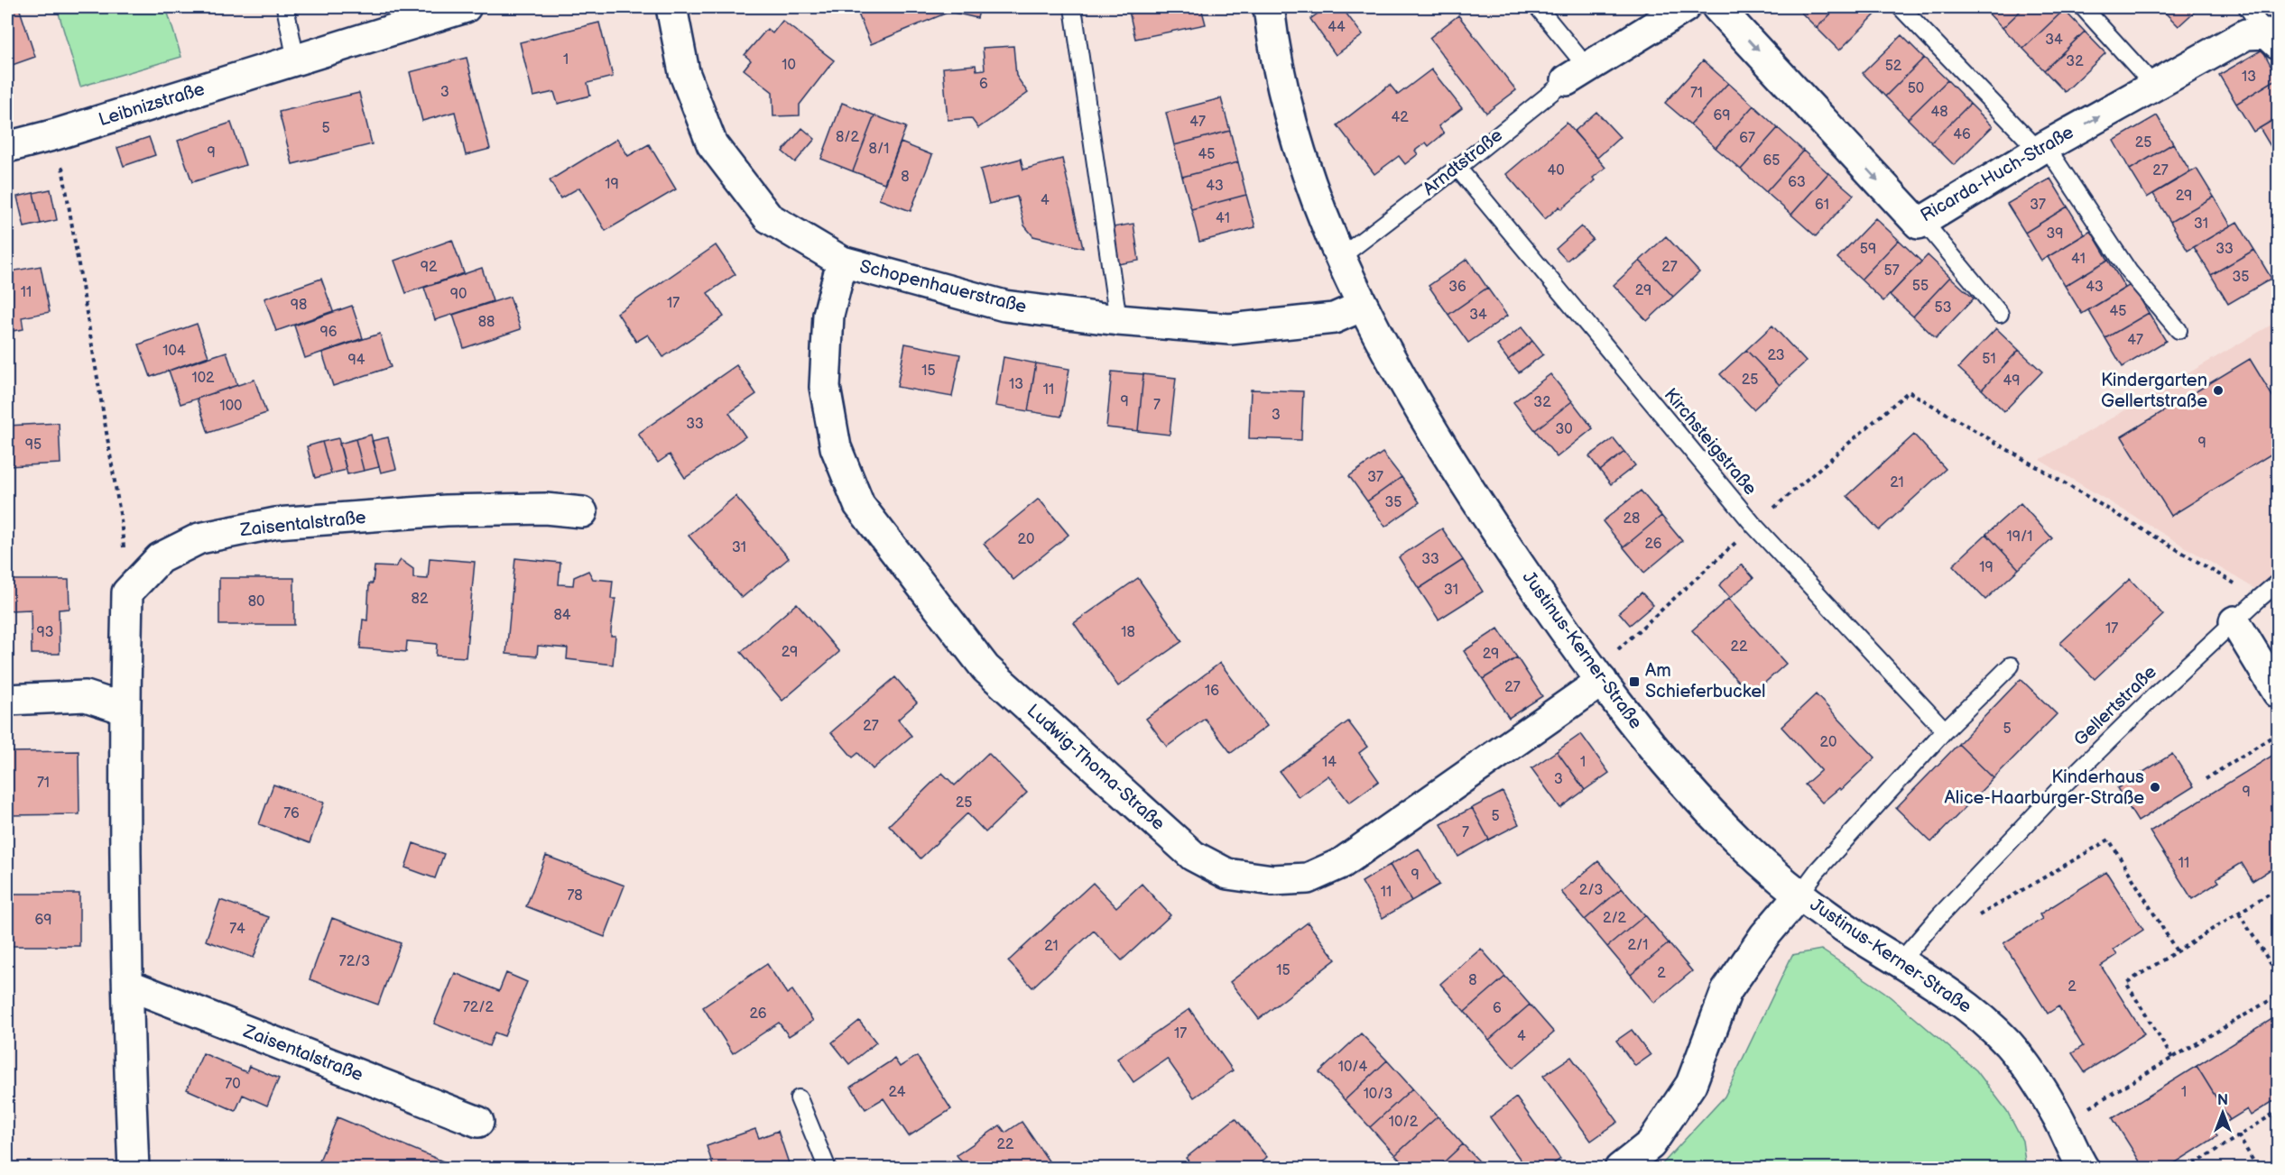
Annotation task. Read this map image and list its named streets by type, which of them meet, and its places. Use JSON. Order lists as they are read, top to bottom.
{
  "streets": {
    "street": [
      "Leibnizstraße",
      "Arndtstraße",
      "Ricarda-Huch-Straße",
      "Schopenhauerstraße",
      "Zaisentalstraße",
      "Justinus-Kerner-Straße",
      "Ludwig-Thoma-Straße"
    ],
    "lane": ["Kirchsteigstraße", "Gellertstraße"]
  },
  "crossings": [
    ["Arndtstraße", "Kirchsteigstraße"],
    ["Arndtstraße", "Justinus-Kerner-Straße"],
    ["Schopenhauerstraße", "Justinus-Kerner-Straße"],
    ["Schopenhauerstraße", "Ludwig-Thoma-Straße"],
    ["Justinus-Kerner-Straße", "Gellertstraße"],
    ["Justinus-Kerner-Straße", "Ludwig-Thoma-Straße"]
  ],
  "one_way": ["Ricarda-Huch-Straße"],
  "places": {
    "other": ["Kindergarten Gellertstraße", "Kinderhaus Alice-Haarburger-Straße"],
    "transit": ["Am Schieferbuckel"]
  },
  "house_numbers": [
    "44",
    "34",
    "1",
    "32",
    "10",
    "52",
    "13",
    "6",
    "50",
    "3",
    "71",
    "48",
    "69",
    "42",
    "47",
    "5",
    "46",
    "8/2",
    "67",
    "25",
    "8/1",
    "9",
    "45",
    "65",
    "40",
    "27",
    "8",
    "63",
    "19",
    "43",
    "29",
    "4",
    "61",
    "37",
    "41",
    "31",
    "39",
    "59",
    "33",
    "41",
    "92",
    "27",
    "57",
    "35",
    "55",
    "36",
    "43",
    "29",
    "11",
    "90",
    "17",
    "98",
    "53",
    "45",
    "34",
    "88",
    "96",
    "47",
    "104",
    "23",
    "51",
    "94",
    "15",
    "102",
    "25",
    "49",
    "13",
    "11",
    "9",
    "32",
    "7",
    "100",
    "3",
    "33",
    "30",
    "9",
    "95",
    "37",
    "21",
    "35",
    "28",
    "19/1",
    "20",
    "26",
    "31",
    "33",
    "19",
    "31",
    "82",
    "80",
    "84",
    "17",
    "93",
    "18",
    "22",
    "29",
    "29",
    "27",
    "16",
    "27",
    "5",
    "20",
    "14",
    "1",
    "3",
    "71",
    "9",
    "25",
    "76",
    "5",
    "7",
    "11",
    "9",
    "2/3",
    "11",
    "78",
    "2/2",
    "69",
    "74",
    "2/1",
    "21",
    "72/3",
    "15",
    "2",
    "8",
    "2",
    "72/2",
    "6",
    "26",
    "17",
    "4",
    "10/4",
    "70",
    "24",
    "1",
    "10/3",
    "10/2",
    "22"
  ],
  "north": "top"
}
